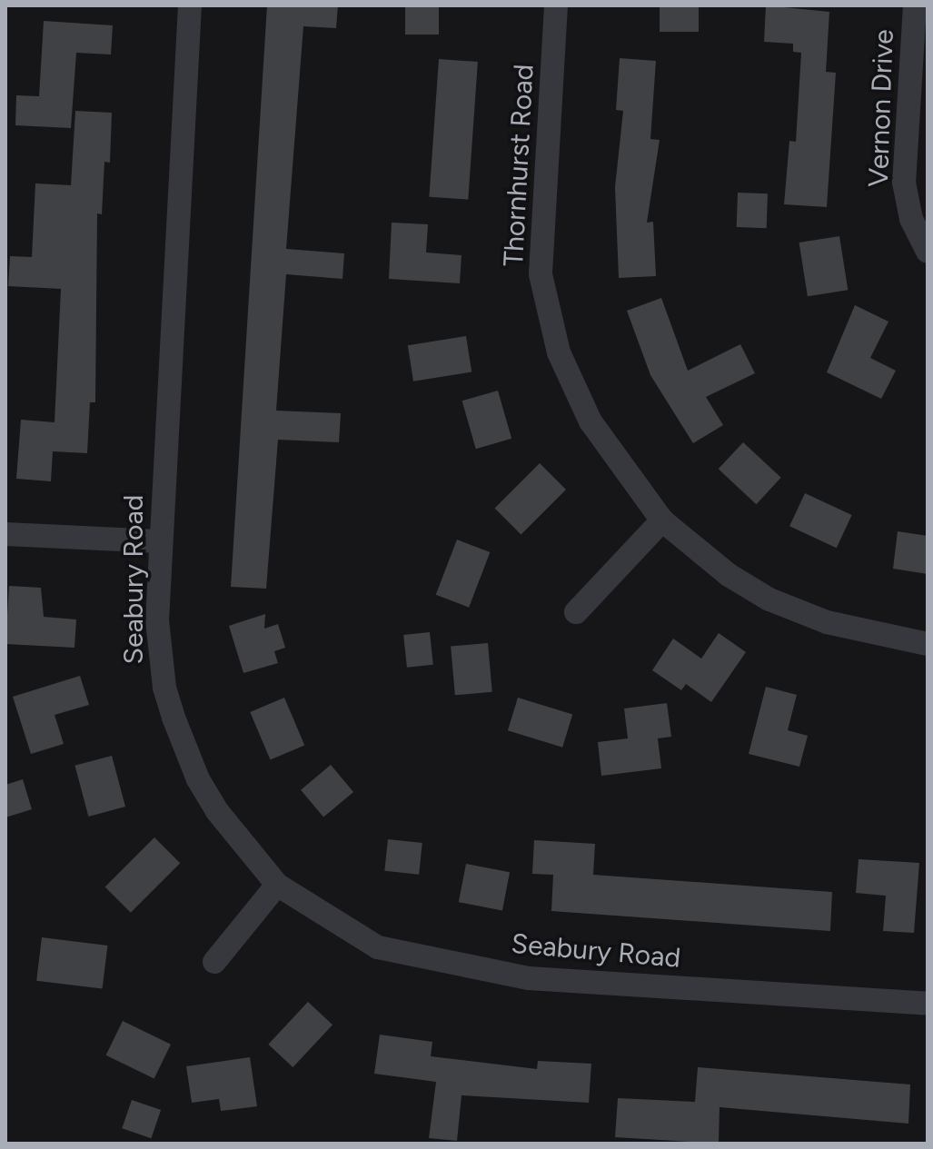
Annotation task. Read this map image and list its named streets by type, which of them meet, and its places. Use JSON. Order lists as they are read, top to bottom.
{
  "streets": {
    "street": ["Vernon Drive", "Thornhurst Road", "Seabury Road"]
  }
}
